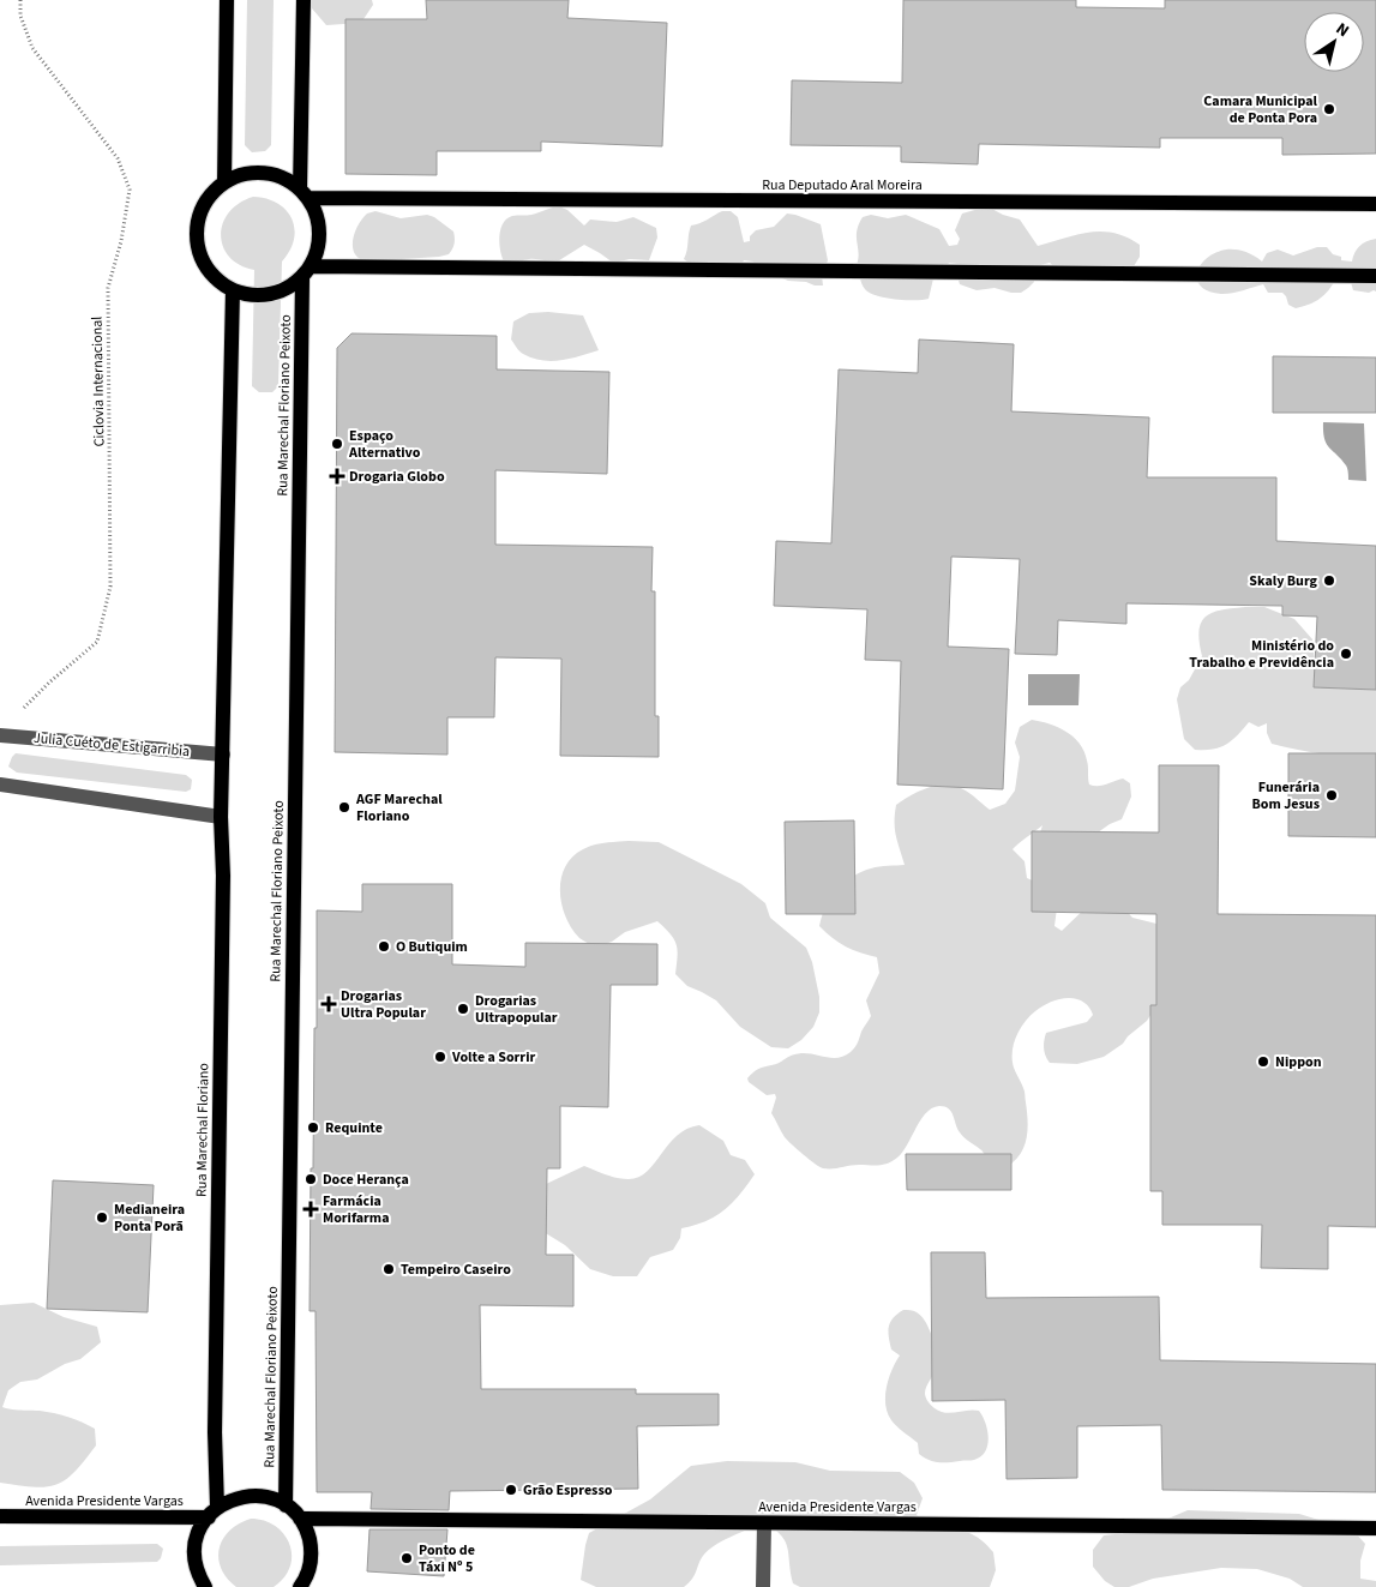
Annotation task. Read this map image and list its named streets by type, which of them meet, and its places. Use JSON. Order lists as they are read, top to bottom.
{
  "streets": {
    "main road": [
      "Rua Deputado Aral Moreira",
      "Rua Marechal Floriano Peixoto",
      "Rua Marechal Floriano",
      "Avenida Presidente Vargas"
    ],
    "street": ["Julia Cuéto de Estigarribia"],
    "path": ["Ciclovia Internacional"]
  },
  "crossings": [
    ["Rua Deputado Aral Moreira", "Rua Marechal Floriano Peixoto"],
    ["Ciclovia Internacional", "Julia Cuéto de Estigarribia"],
    ["Julia Cuéto de Estigarribia", "Rua Marechal Floriano"],
    ["Rua Marechal Floriano", "Avenida Presidente Vargas"]
  ],
  "places": {
    "other": [
      "Camara Municipal de Ponta Pora",
      "Espaço Alternativo",
      "Skaly Burg",
      "Ministério do Trabalho e Previdência",
      "Funerária Bom Jesus",
      "AGF Marechal Floriano",
      "O Butiquim",
      "Drogarias Ultrapopular",
      "Volte a Sorrir",
      "Nippon",
      "Requinte",
      "Doce Herança",
      "Medianeira Ponta Porã",
      "Tempeiro Caseiro",
      "Grão Espresso",
      "Ponto de Táxi Nº 5"
    ],
    "health": ["Drogaria Globo", "Drogarias Ultra Popular", "Farmácia Morifarma"]
  },
  "north": "top right"
}
